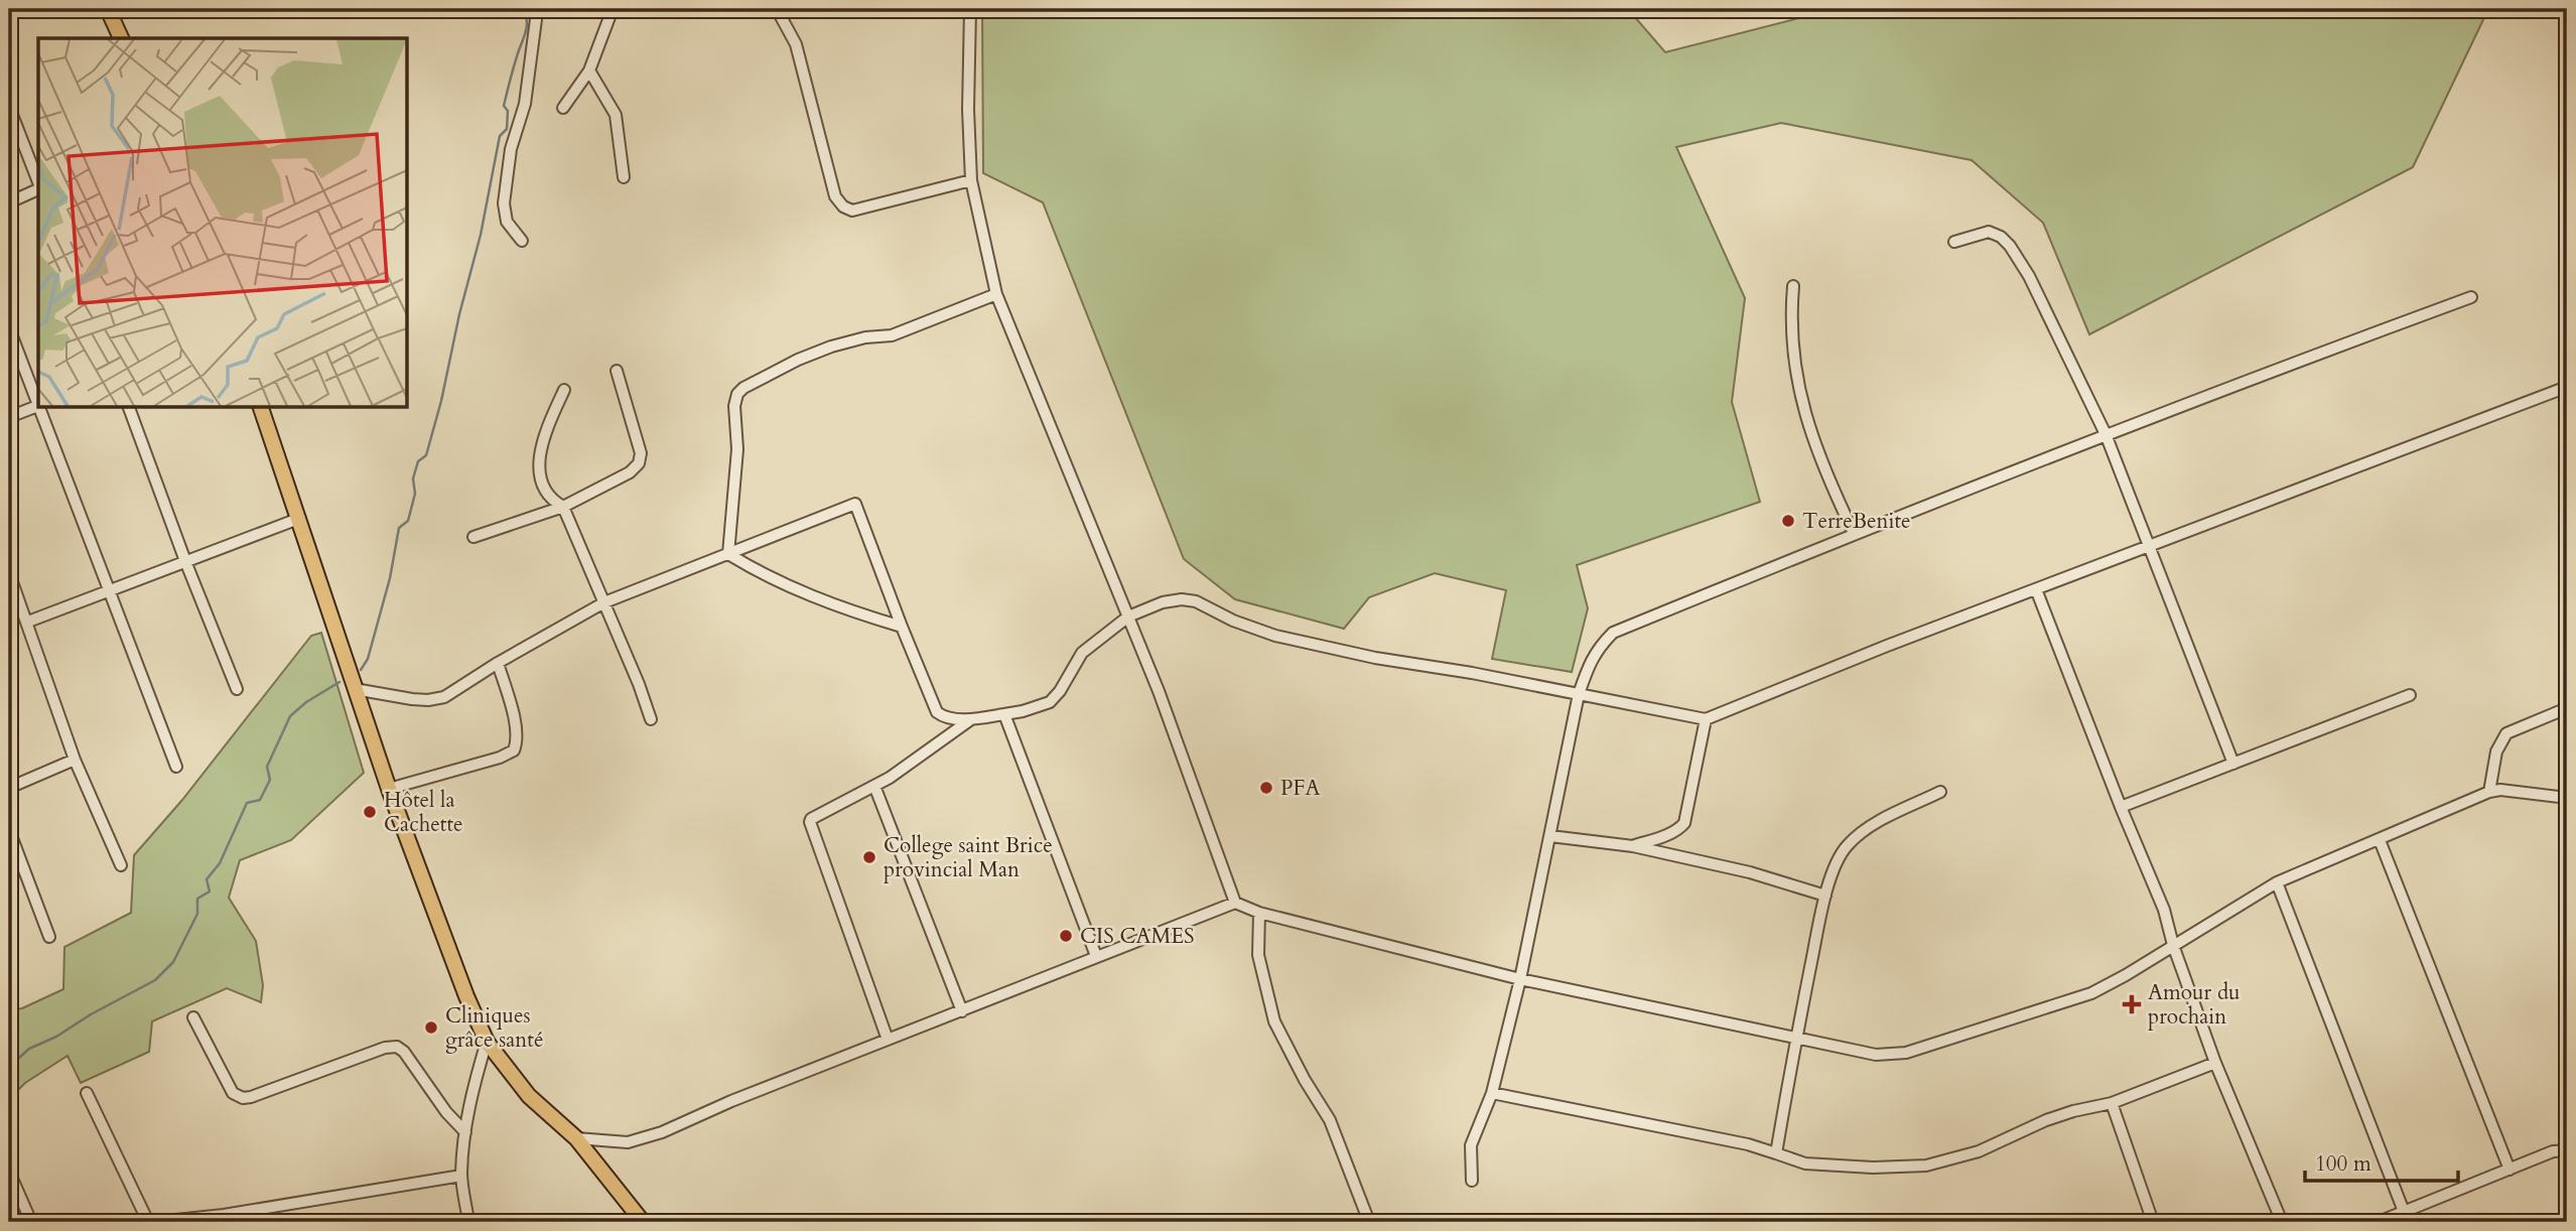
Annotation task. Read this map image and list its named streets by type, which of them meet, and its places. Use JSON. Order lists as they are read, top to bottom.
{
  "places": {
    "other": [
      "TerreBenite",
      "PFA",
      "Hôtel la Cachette",
      "College saint Brice provincial Man",
      "CIS CAMES",
      "Cliniques grâce santé"
    ],
    "health": ["Amour du prochain"]
  },
  "scale_bar": "100 m"
}
